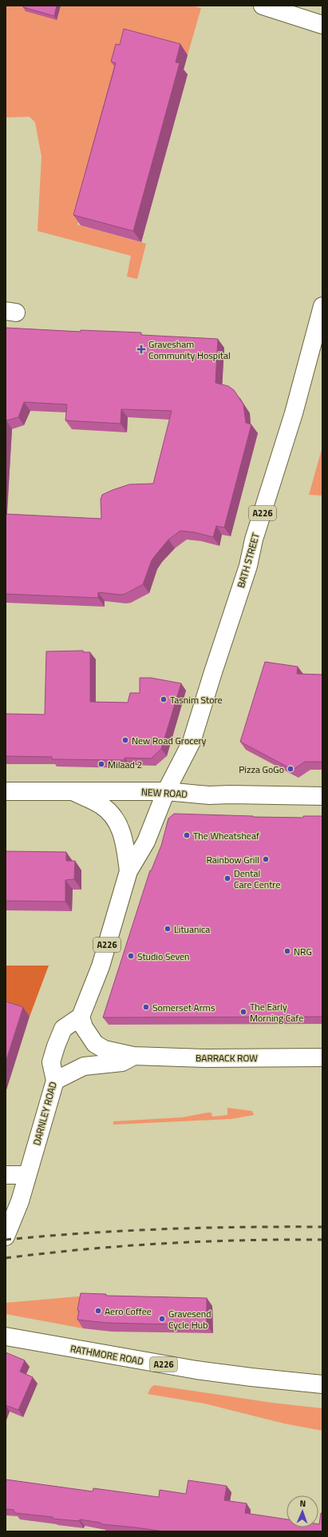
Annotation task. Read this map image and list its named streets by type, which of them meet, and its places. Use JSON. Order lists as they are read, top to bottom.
{
  "streets": {
    "main road": [
      "A226",
      "BATH STREET",
      "NEW ROAD",
      "BARRACK ROW",
      "DARNLEY ROAD",
      "RATHMORE ROAD"
    ]
  },
  "crossings": [
    ["A226", "BATH STREET"],
    ["A226", "NEW ROAD"],
    ["A226", "BARRACK ROW"],
    ["A226", "DARNLEY ROAD"],
    ["BATH STREET", "NEW ROAD"],
    ["BARRACK ROW", "DARNLEY ROAD"]
  ],
  "places": {
    "health": ["Gravesham Community Hospital"],
    "other": [
      "Tasnim Store",
      "New Road Grocery",
      "Milaad 2",
      "Pizza GoGo",
      "The Wheatsheaf",
      "Rainbow Grill",
      "Dental Care Centre",
      "Lituanica",
      "NRG",
      "Studio Seven",
      "Somerset Arms",
      "The Early Morning Cafe",
      "Aero Coffee",
      "Gravesend Cycle Hub"
    ]
  },
  "north": "top"
}
